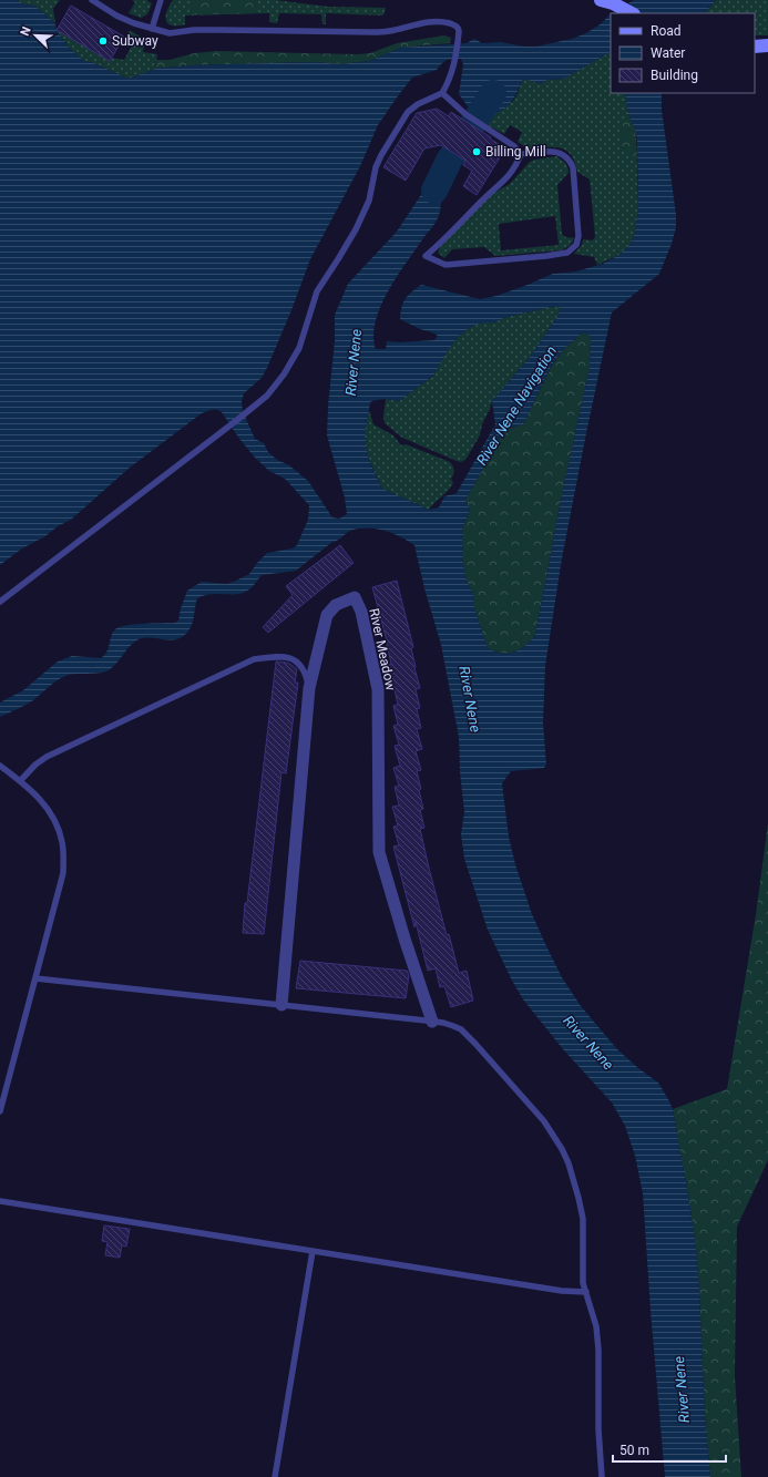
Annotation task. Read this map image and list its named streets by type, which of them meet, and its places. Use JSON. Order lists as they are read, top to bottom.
{
  "streets": {
    "street": ["River Meadow"]
  },
  "water": ["River Nene", "River Nene Navigation"],
  "places": ["Subway", "Billing Mill"],
  "legend": ["Road", "Water", "Building"],
  "scale_bar": "50 m",
  "north": "top left"
}
